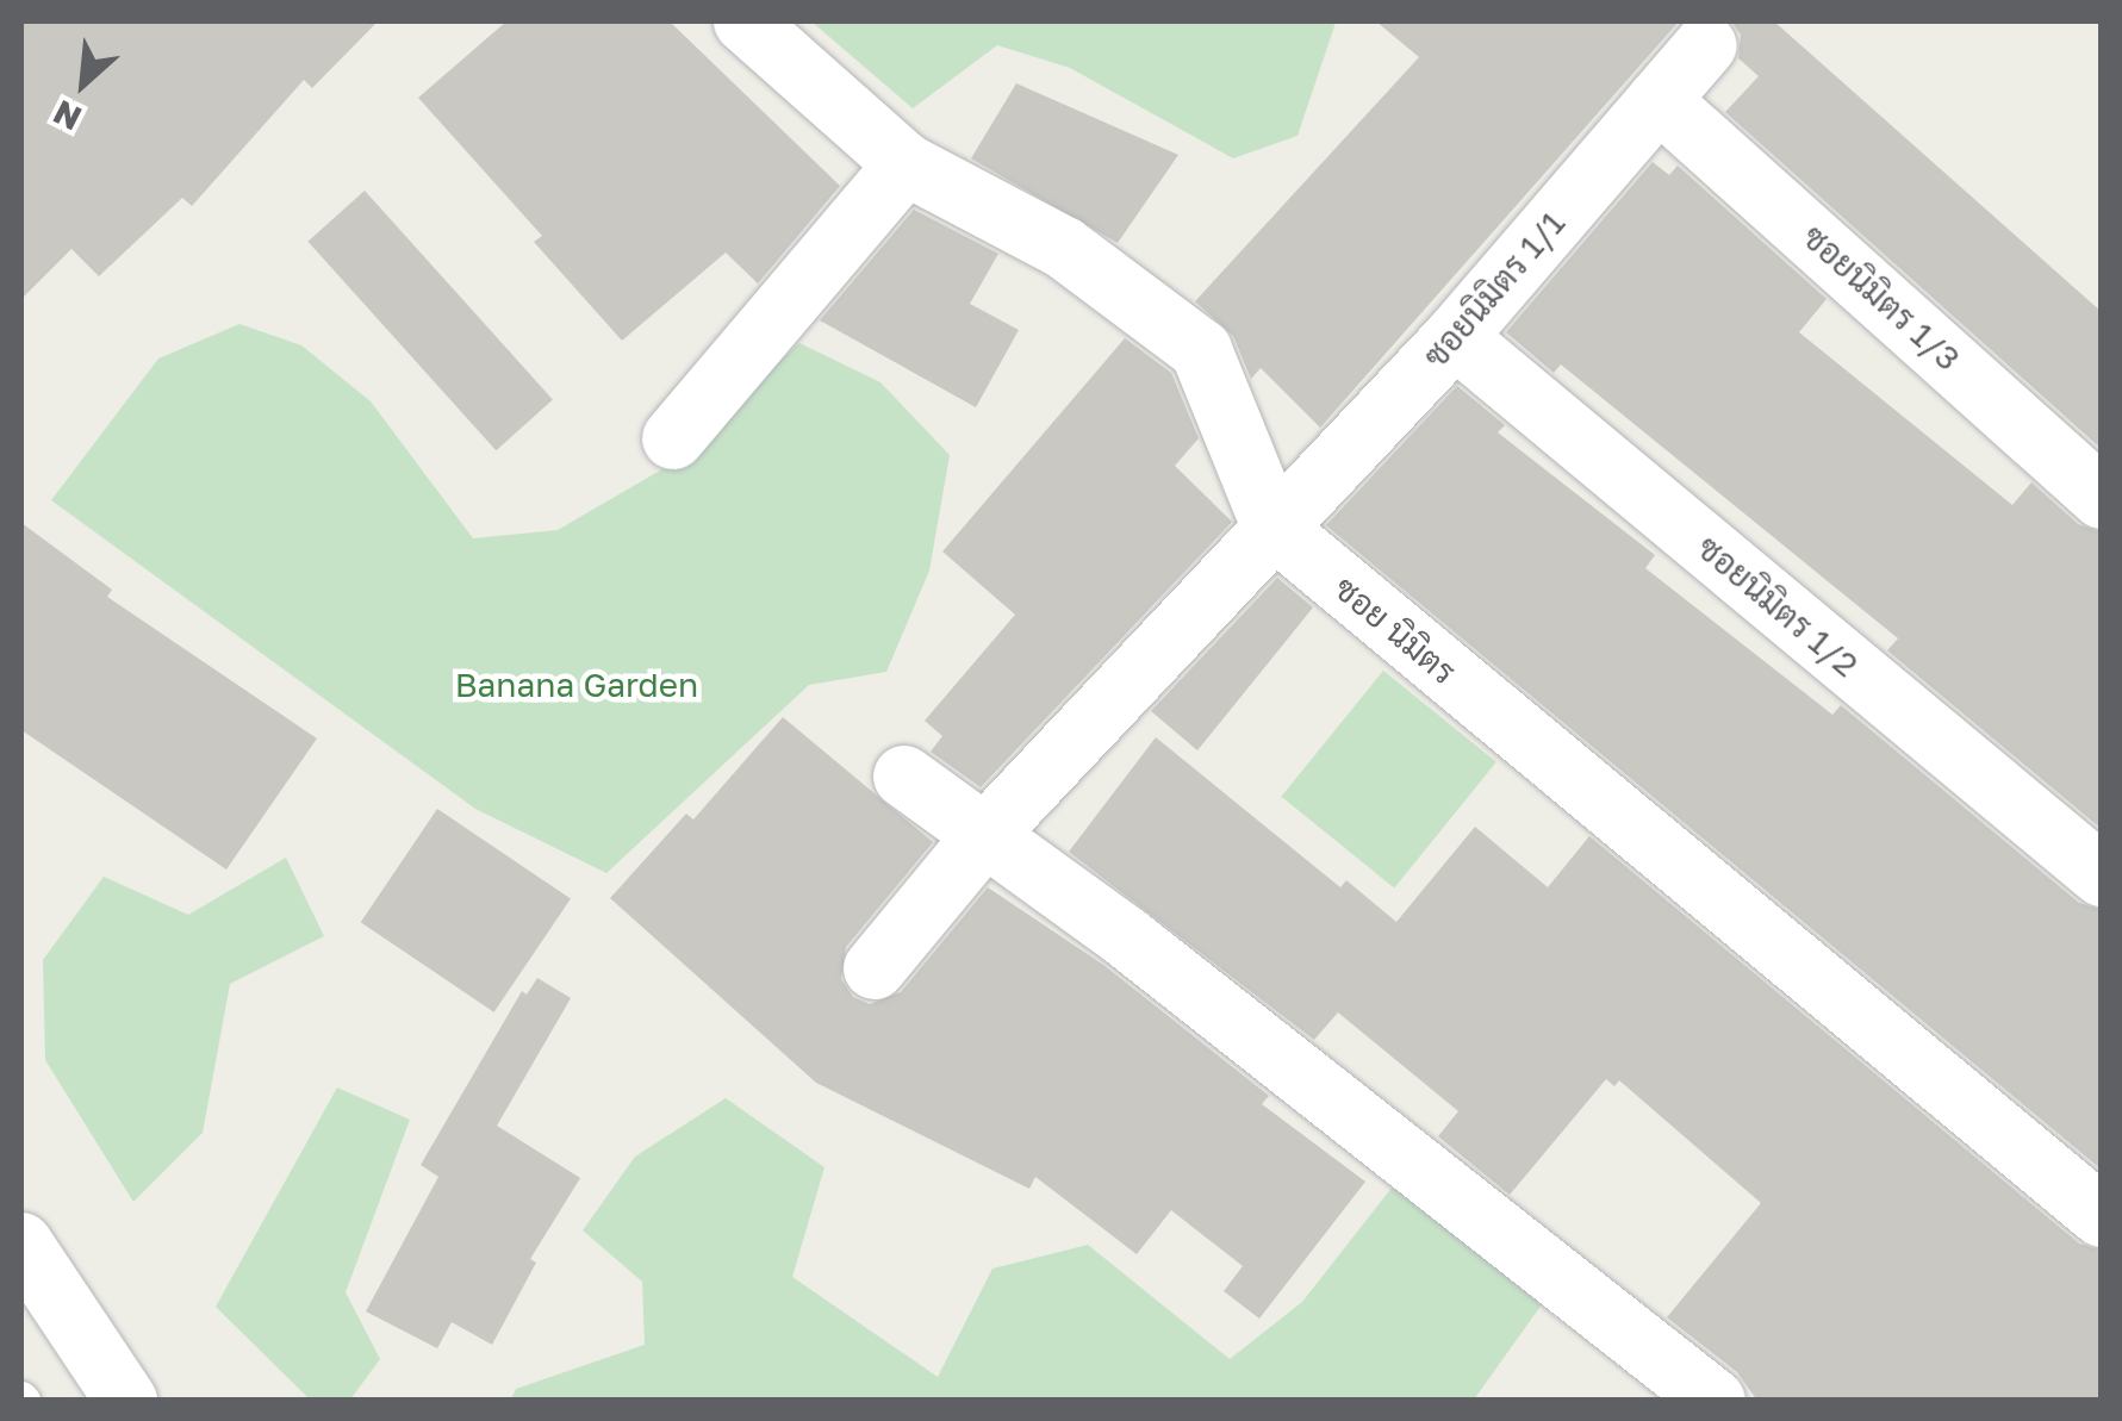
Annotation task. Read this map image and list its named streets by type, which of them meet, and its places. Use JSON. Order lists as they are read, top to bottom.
{
  "streets": {
    "street": [
      "ซอยนิมิตร 1/1",
      "ซอยนิมิตร 1/3",
      "ซอยนิมิตร 1/2",
      "ซอย นิมิตร"
    ]
  },
  "crossings": [
    ["ซอยนิมิตร 1/1", "ซอยนิมิตร 1/3"],
    ["ซอยนิมิตร 1/1", "ซอยนิมิตร 1/2"],
    ["ซอยนิมิตร 1/1", "ซอย นิมิตร"]
  ],
  "parks": ["Banana Garden"],
  "north": "bottom left"
}
